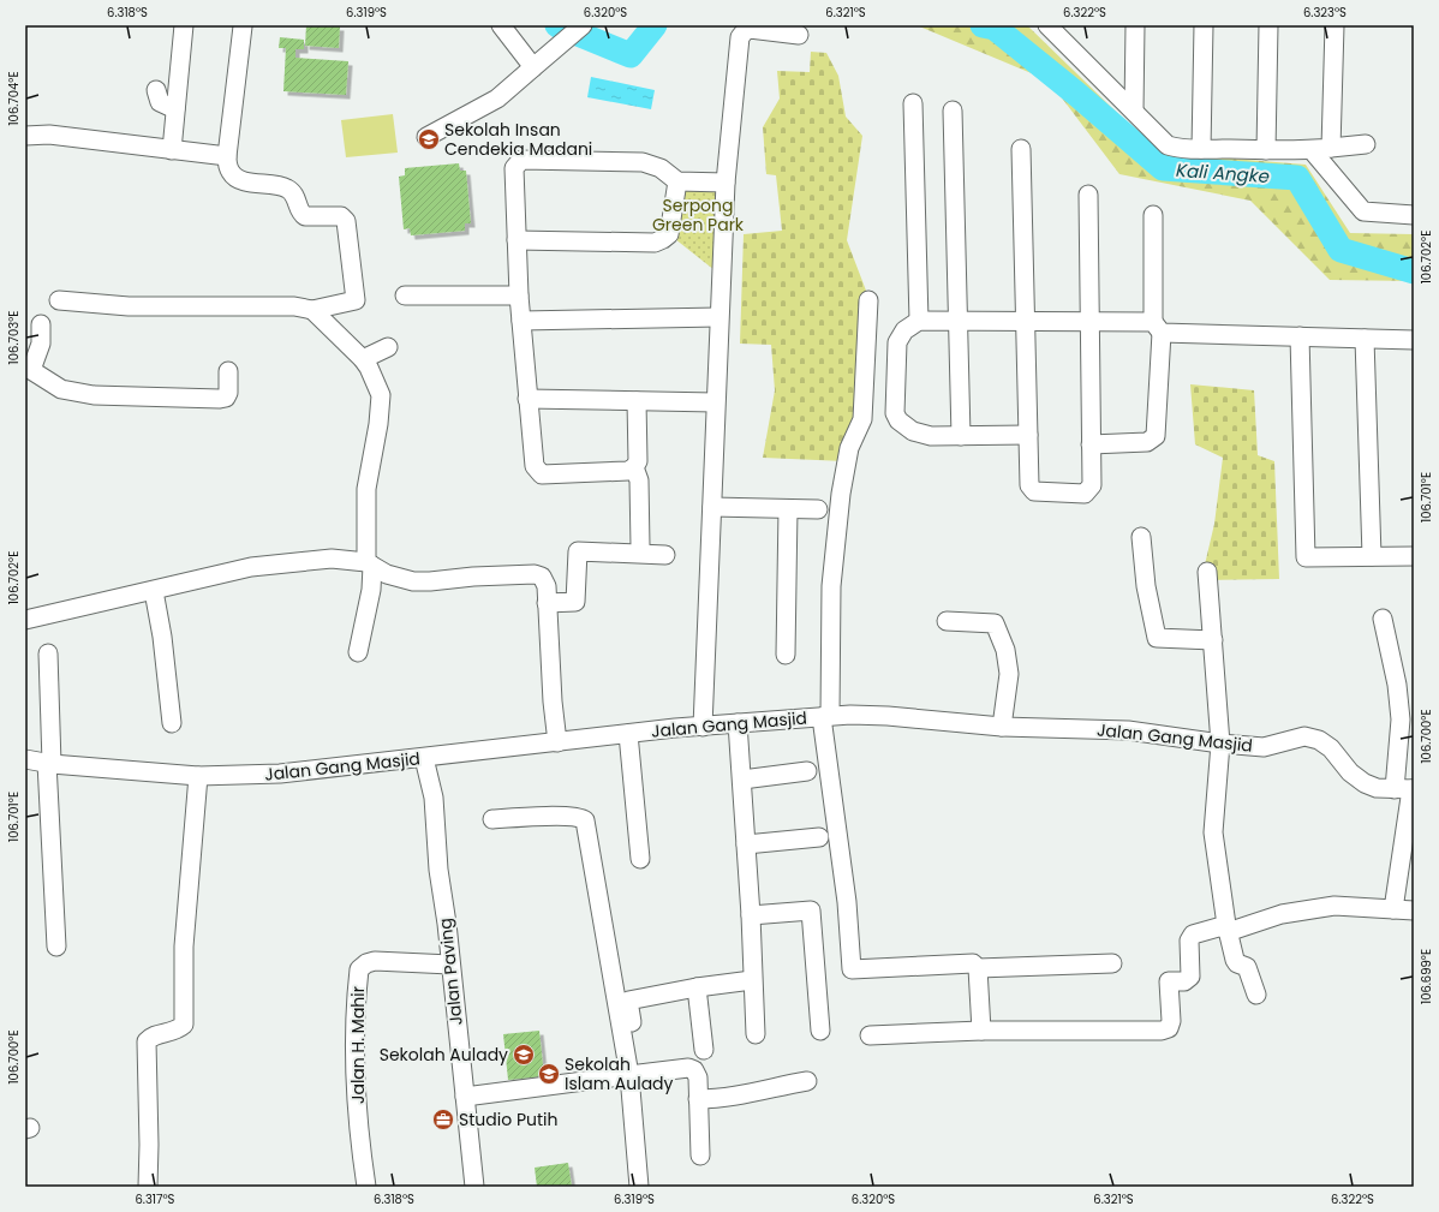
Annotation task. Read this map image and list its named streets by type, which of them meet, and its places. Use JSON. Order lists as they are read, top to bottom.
{
  "streets": {
    "street": ["Jalan Gang Masjid", "Jalan Paving", "Jalan H. Mahir"]
  },
  "crossings": [
    ["Jalan Gang Masjid", "Jalan Paving"],
    ["Jalan Paving", "Jalan H. Mahir"]
  ],
  "water": ["Kali Angke"],
  "parks": ["Serpong Green Park"],
  "places": {
    "school or university": ["Sekolah Insan Cendekia Madani", "Sekolah Aulady", "Sekolah Islam Aulady"],
    "office": ["Studio Putih"]
  },
  "coordinates": [
    "6.318°S",
    "6.319°S",
    "6.320°S",
    "6.321°S",
    "6.322°S",
    "6.323°S",
    "106.704°E",
    "106.702°E",
    "106.703°E",
    "106.701°E",
    "106.700°E",
    "106.699°E",
    "6.317°S"
  ]
}
